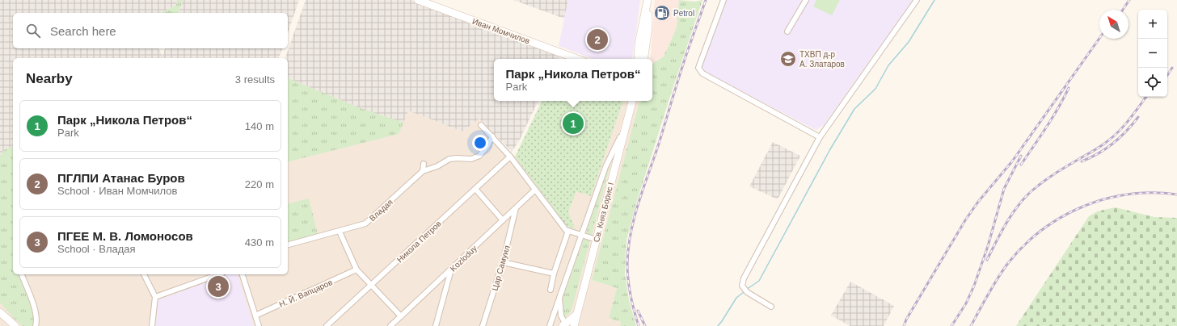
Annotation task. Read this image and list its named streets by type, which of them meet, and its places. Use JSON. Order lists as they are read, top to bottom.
{
  "streets": {
    "street": [
      "Иван Момчилов",
      "Владая",
      "Св. Княз Борис I",
      "Никола Петров",
      "Kozloduy",
      "Цар Самуил",
      "Н. Й. Вапцаров"
    ]
  },
  "crossings": [
    ["Kozloduy", "Цар Самуил"]
  ],
  "places": {
    "fuel station": ["Petrol"],
    "school or university": ["ТХВП д-р А. Златаров"]
  },
  "north": "top left",
  "page": {
    "map_buttons": ["+", "−"],
    "search": "Search here",
    "pins": ["2", "1", "3"],
    "heading": ["Nearby", "3 results"],
    "popup": ["Парк „Никола Петров“", "Park"],
    "list": [
      {
        "mark": "1",
        "name": "Парк „Никола Петров“",
        "note": "Park",
        "value": "140 m"
      },
      {
        "mark": "2",
        "name": "ПГЛПИ Атанас Буров",
        "note": "School · Иван Момчилов",
        "value": "220 m"
      },
      {
        "mark": "3",
        "name": "ПГЕЕ М. В. Ломоносов",
        "note": "School · Владая",
        "value": "430 m"
      }
    ]
  }
}
